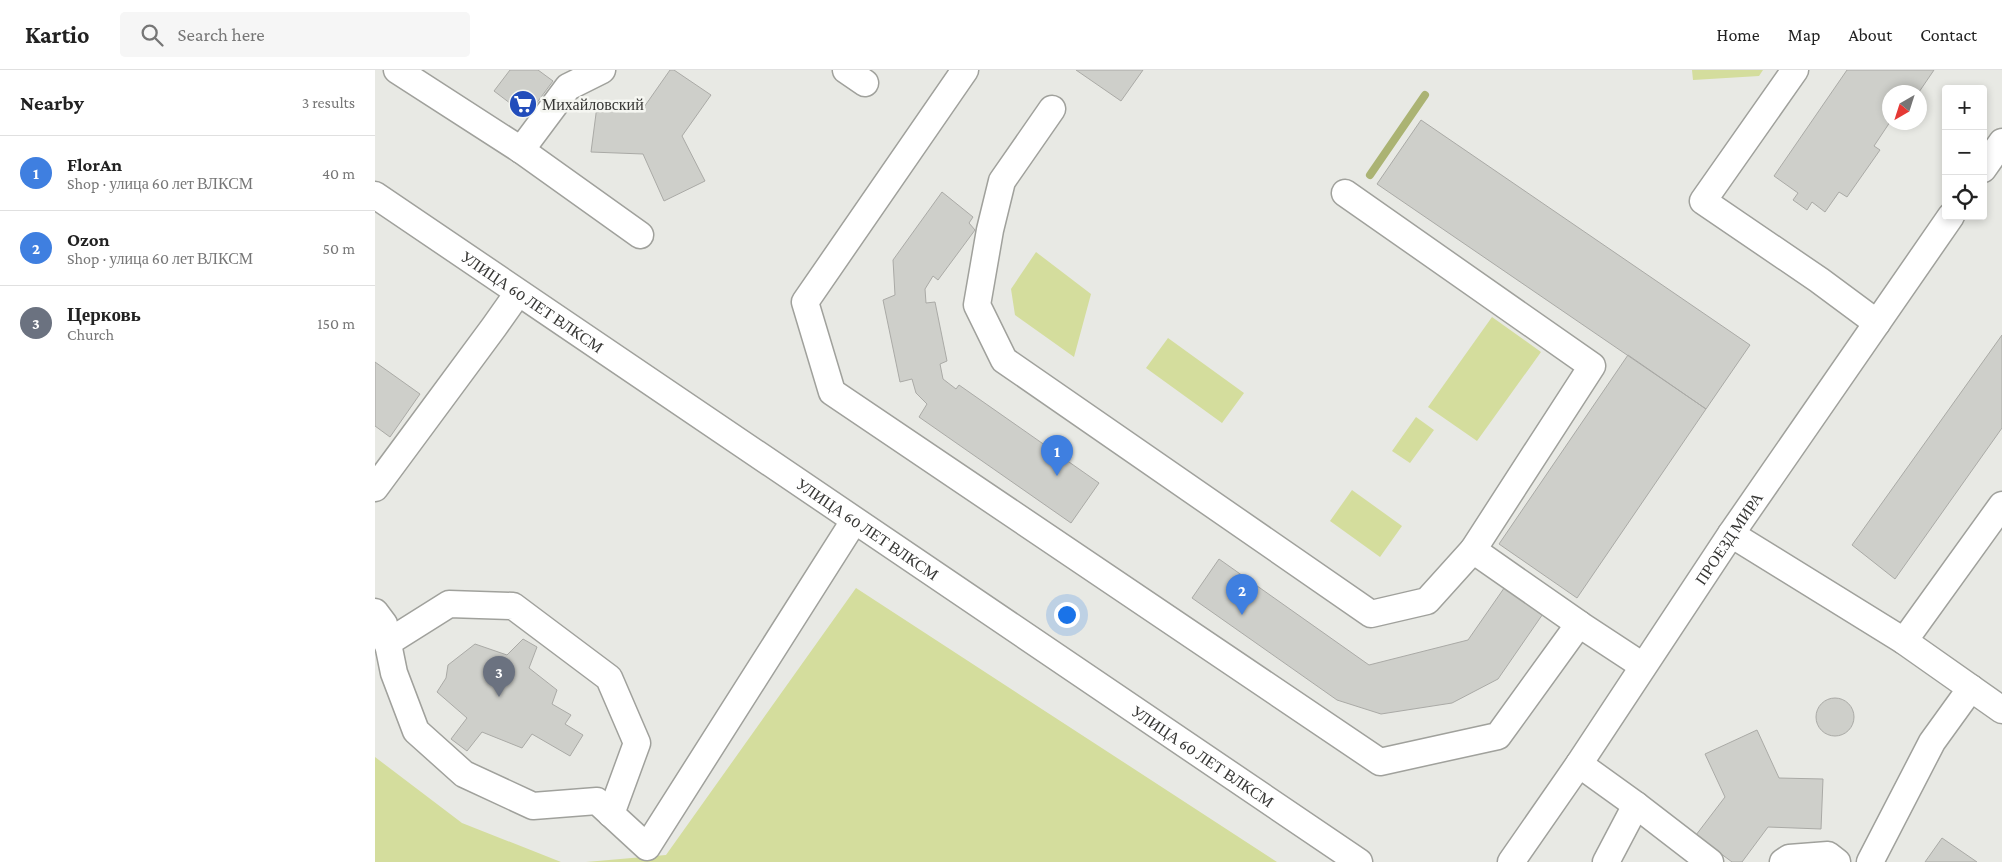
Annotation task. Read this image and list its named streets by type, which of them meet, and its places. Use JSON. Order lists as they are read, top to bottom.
{
  "streets": {
    "street": ["УЛИЦА 60 ЛЕТ ВЛКСМ", "ПРОЕЗД МИРА"]
  },
  "places": {
    "supermarket": ["Михайловский"]
  },
  "north": "bottom left",
  "page": {
    "header": "Kartio",
    "search": "Search here",
    "nav": [
      "Home",
      "Map",
      "About",
      "Contact"
    ],
    "heading": ["Nearby", "3 results"],
    "map_buttons": ["+", "−"],
    "list": [
      {
        "mark": "1",
        "name": "FlorAn",
        "note": "Shop · улица 60 лет ВЛКСМ",
        "value": "40 m"
      },
      {
        "mark": "2",
        "name": "Ozon",
        "note": "Shop · улица 60 лет ВЛКСМ",
        "value": "50 m"
      },
      {
        "mark": "3",
        "name": "Церковь",
        "note": "Church",
        "value": "150 m"
      }
    ],
    "pins": ["1", "2", "3"]
  }
}
